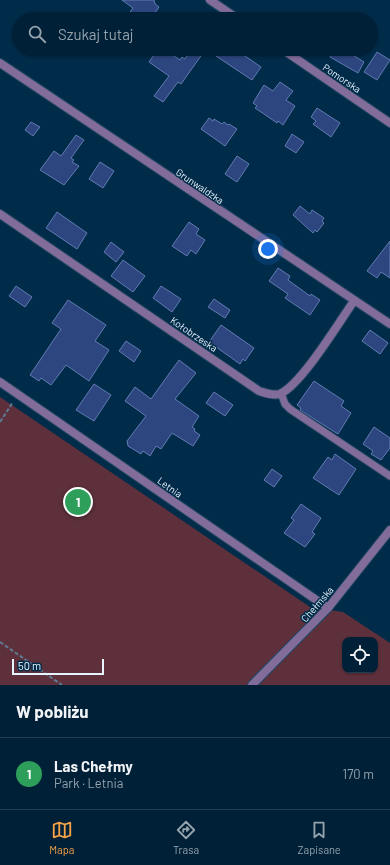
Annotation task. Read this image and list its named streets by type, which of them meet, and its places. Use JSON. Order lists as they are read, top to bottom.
{
  "streets": {
    "street": [
      "Pomorska",
      "Grunwaldzka",
      "Kołobrzeska",
      "Letnia",
      "Chełmska"
    ]
  },
  "crossings": [
    ["Letnia", "Chełmska"]
  ],
  "scale_bar": "50 m",
  "page": {
    "search": "Szukaj tutaj",
    "pins": "1",
    "scale": "50 m",
    "heading": "W pobliżu",
    "list": [
      {
        "mark": "1",
        "name": "Las Chełmy",
        "note": "Park · Letnia",
        "value": "170 m"
      }
    ],
    "nav": ["Mapa", "Trasa", "Zapisane"]
  }
}
